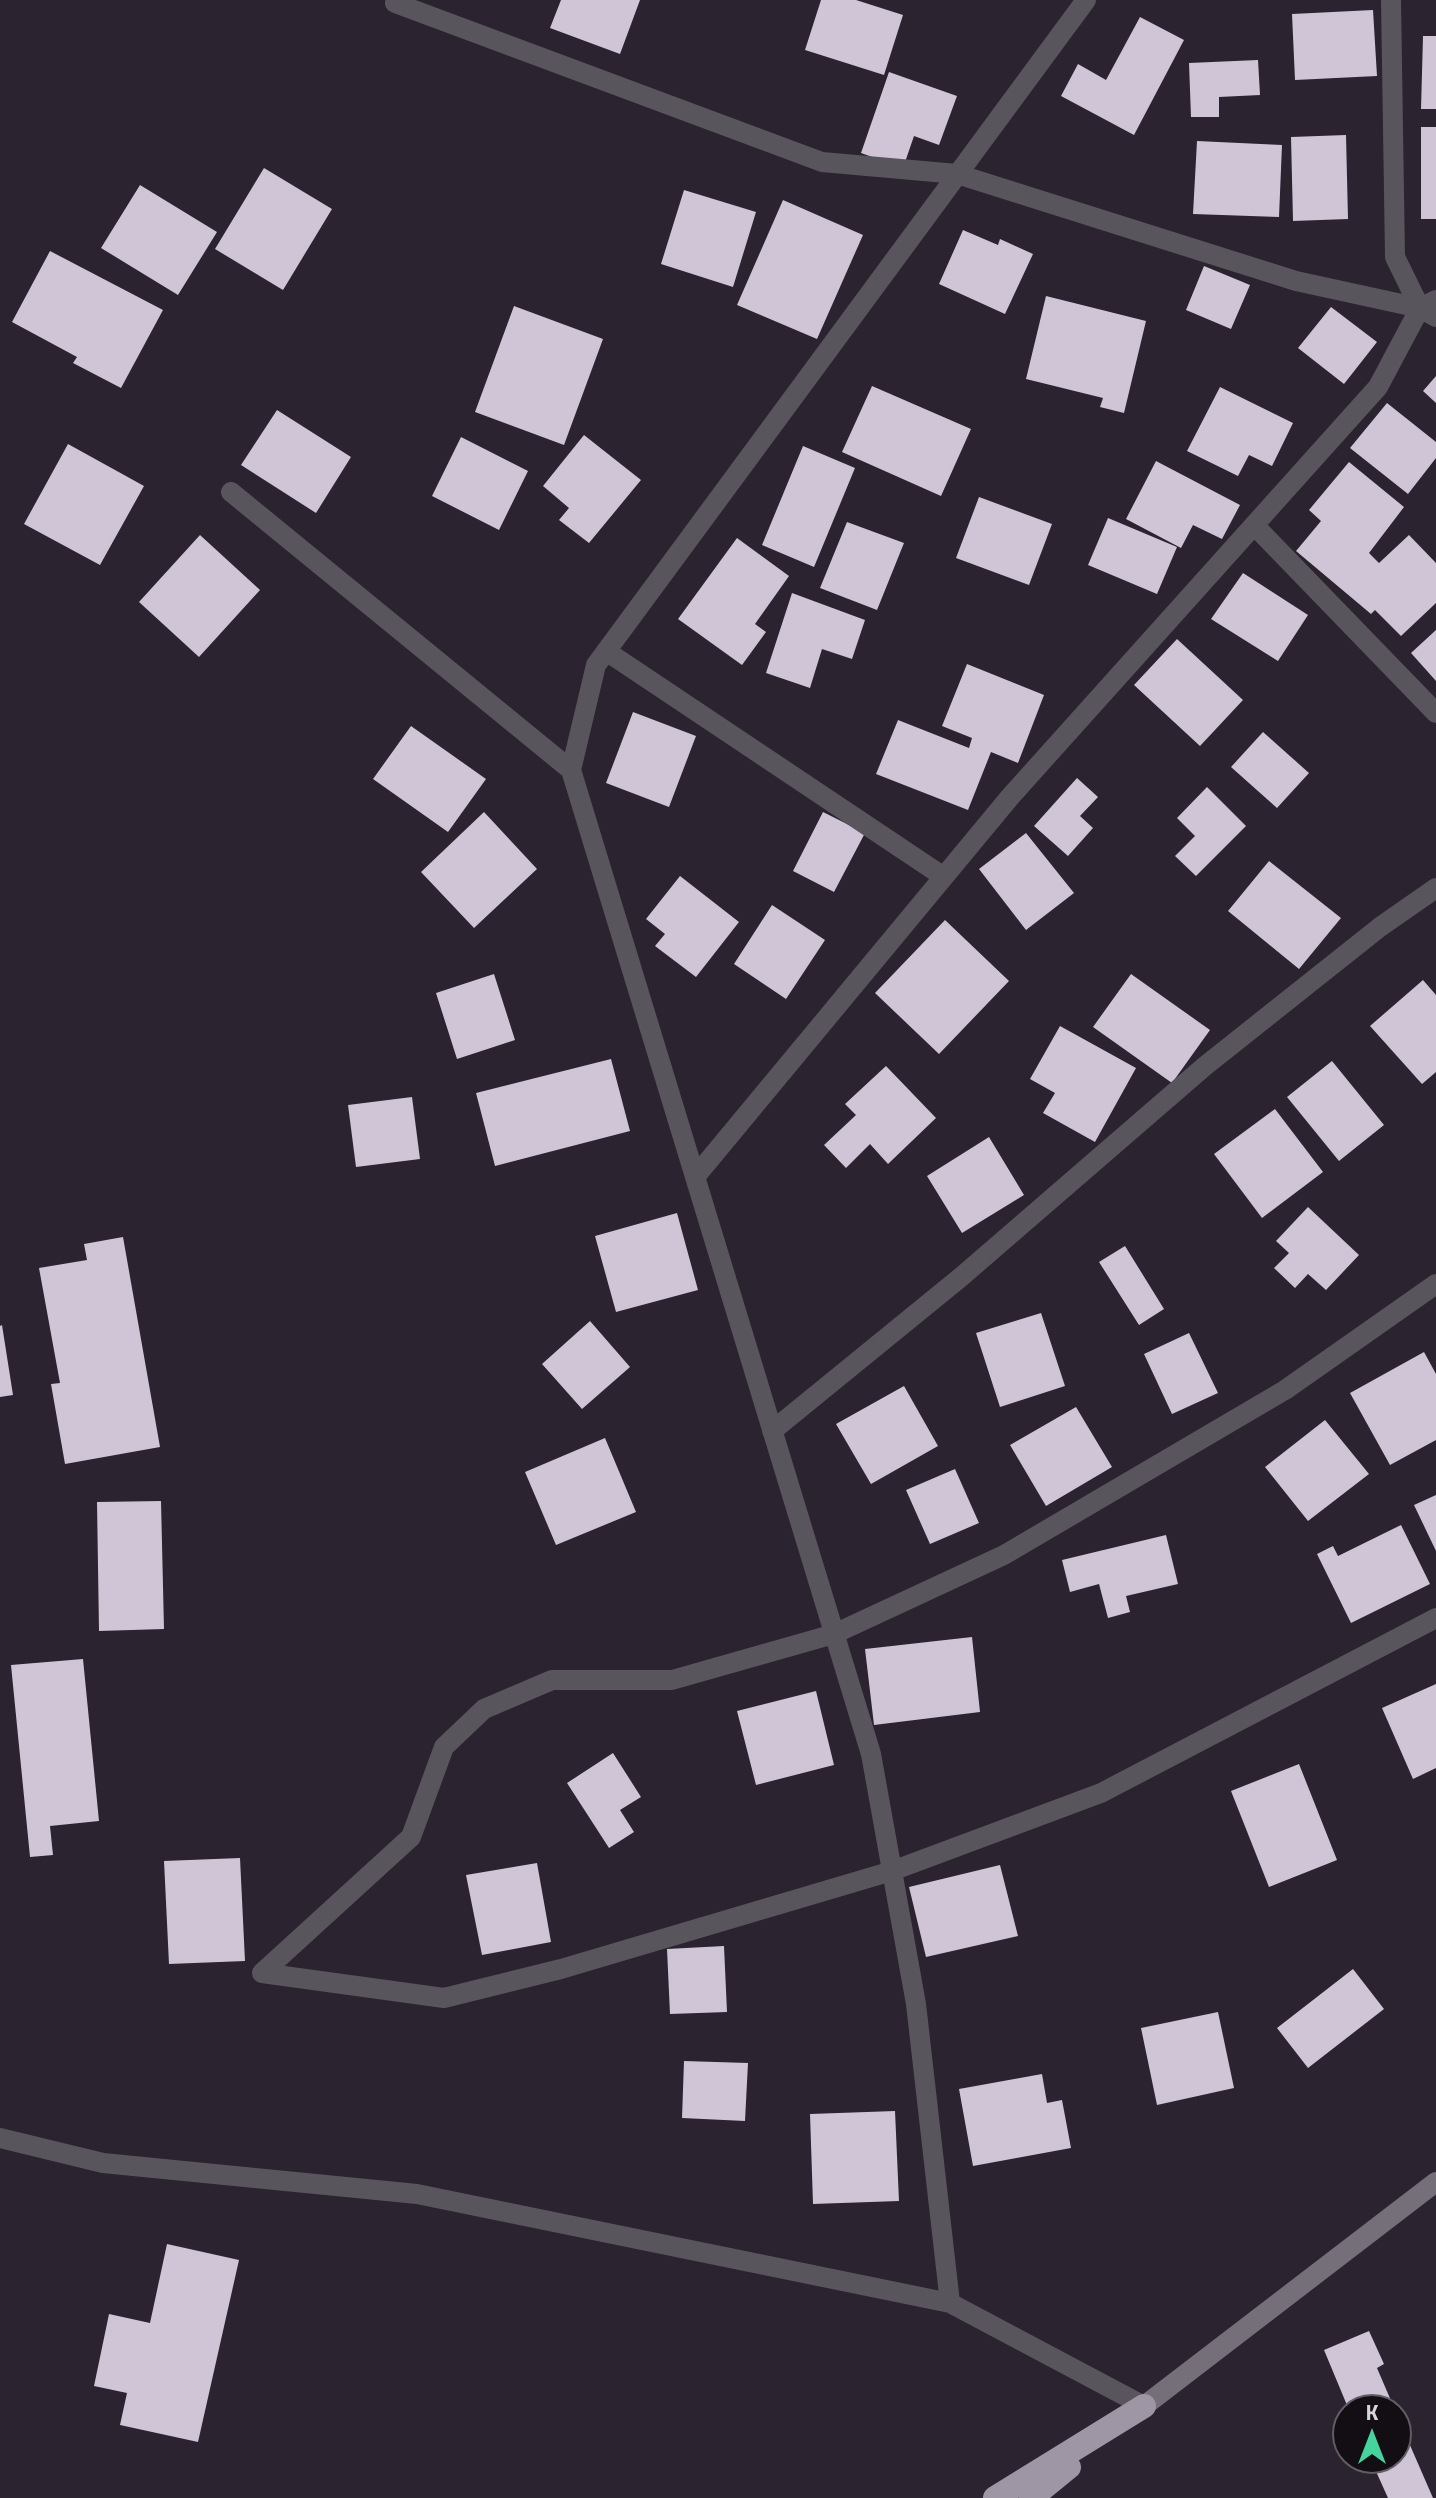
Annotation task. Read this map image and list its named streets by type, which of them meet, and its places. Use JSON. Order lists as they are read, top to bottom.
{
  "north": "top"
}
